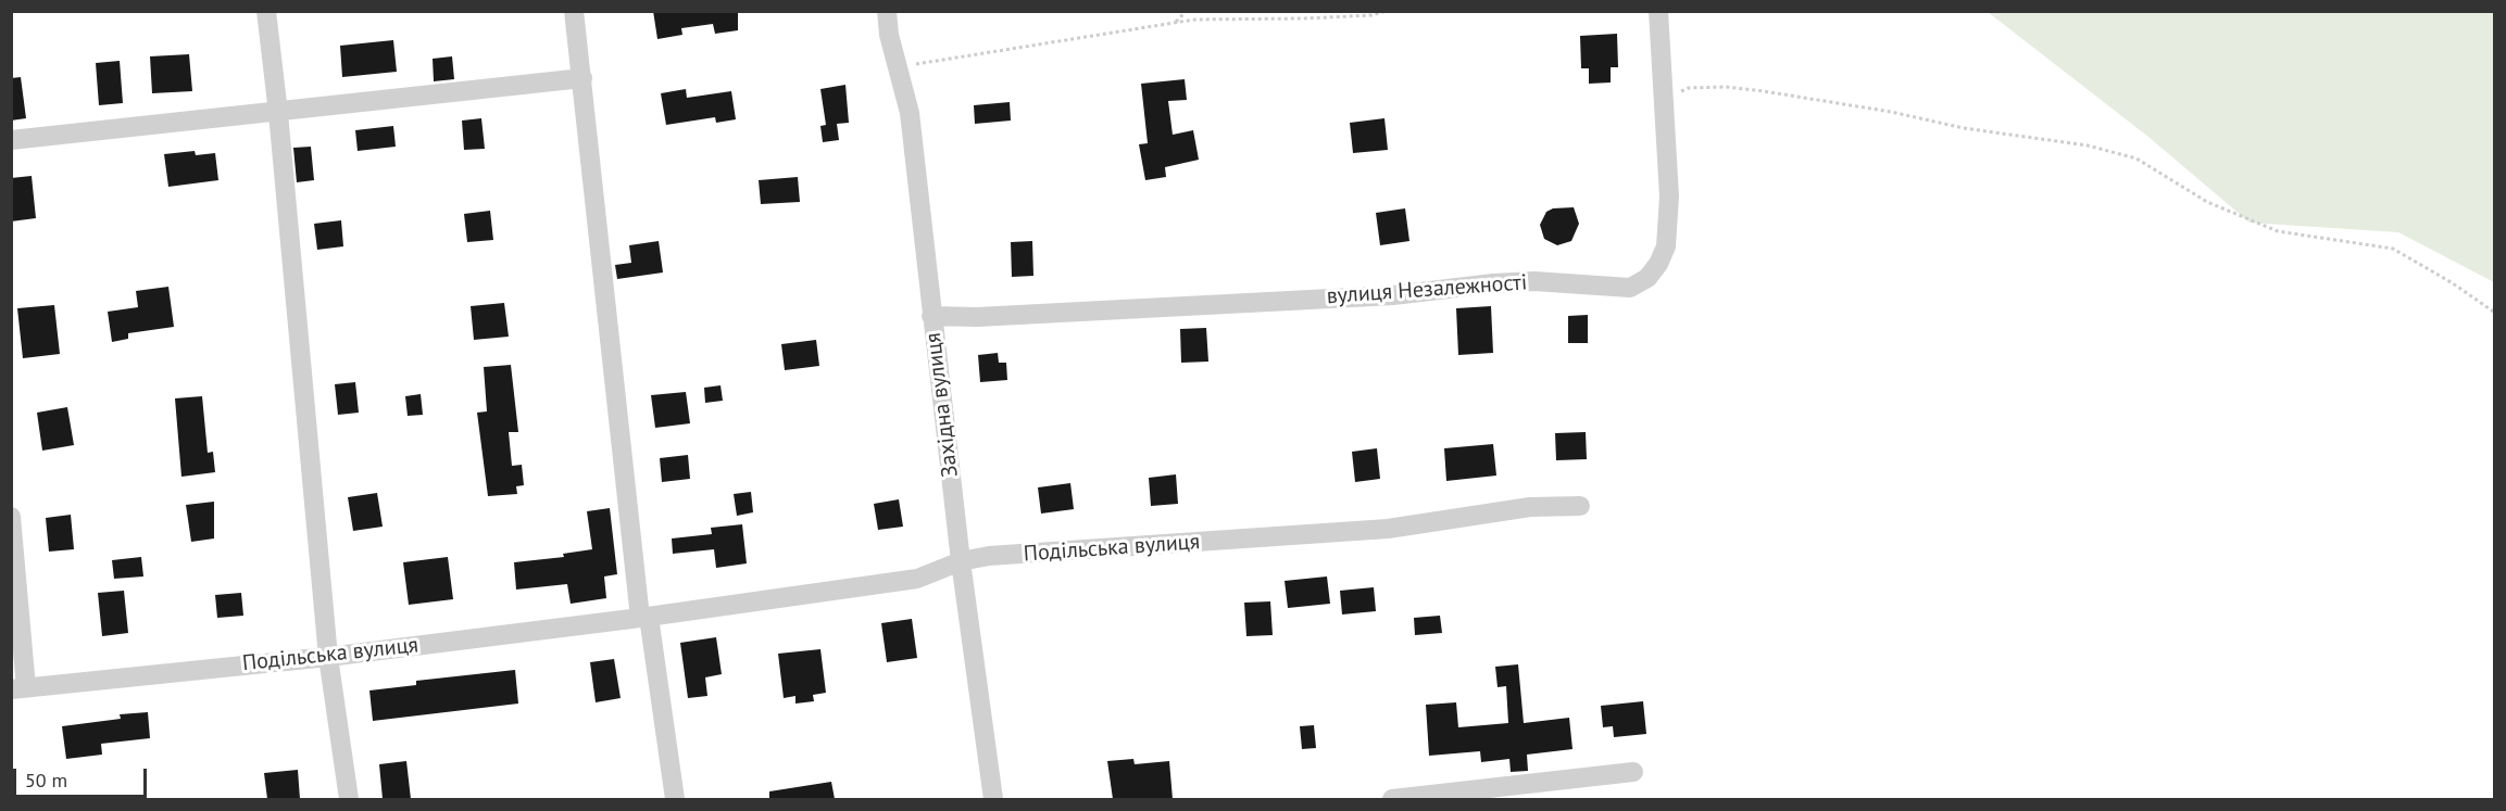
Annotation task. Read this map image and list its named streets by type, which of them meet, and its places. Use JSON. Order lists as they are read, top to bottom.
{
  "streets": {
    "street": ["вулиця Незалежності", "Західна вулиця", "Подільська вулиця"]
  },
  "crossings": [
    ["вулиця Незалежності", "Західна вулиця"],
    ["Західна вулиця", "Подільська вулиця"]
  ],
  "scale_bar": "50 m"
}
